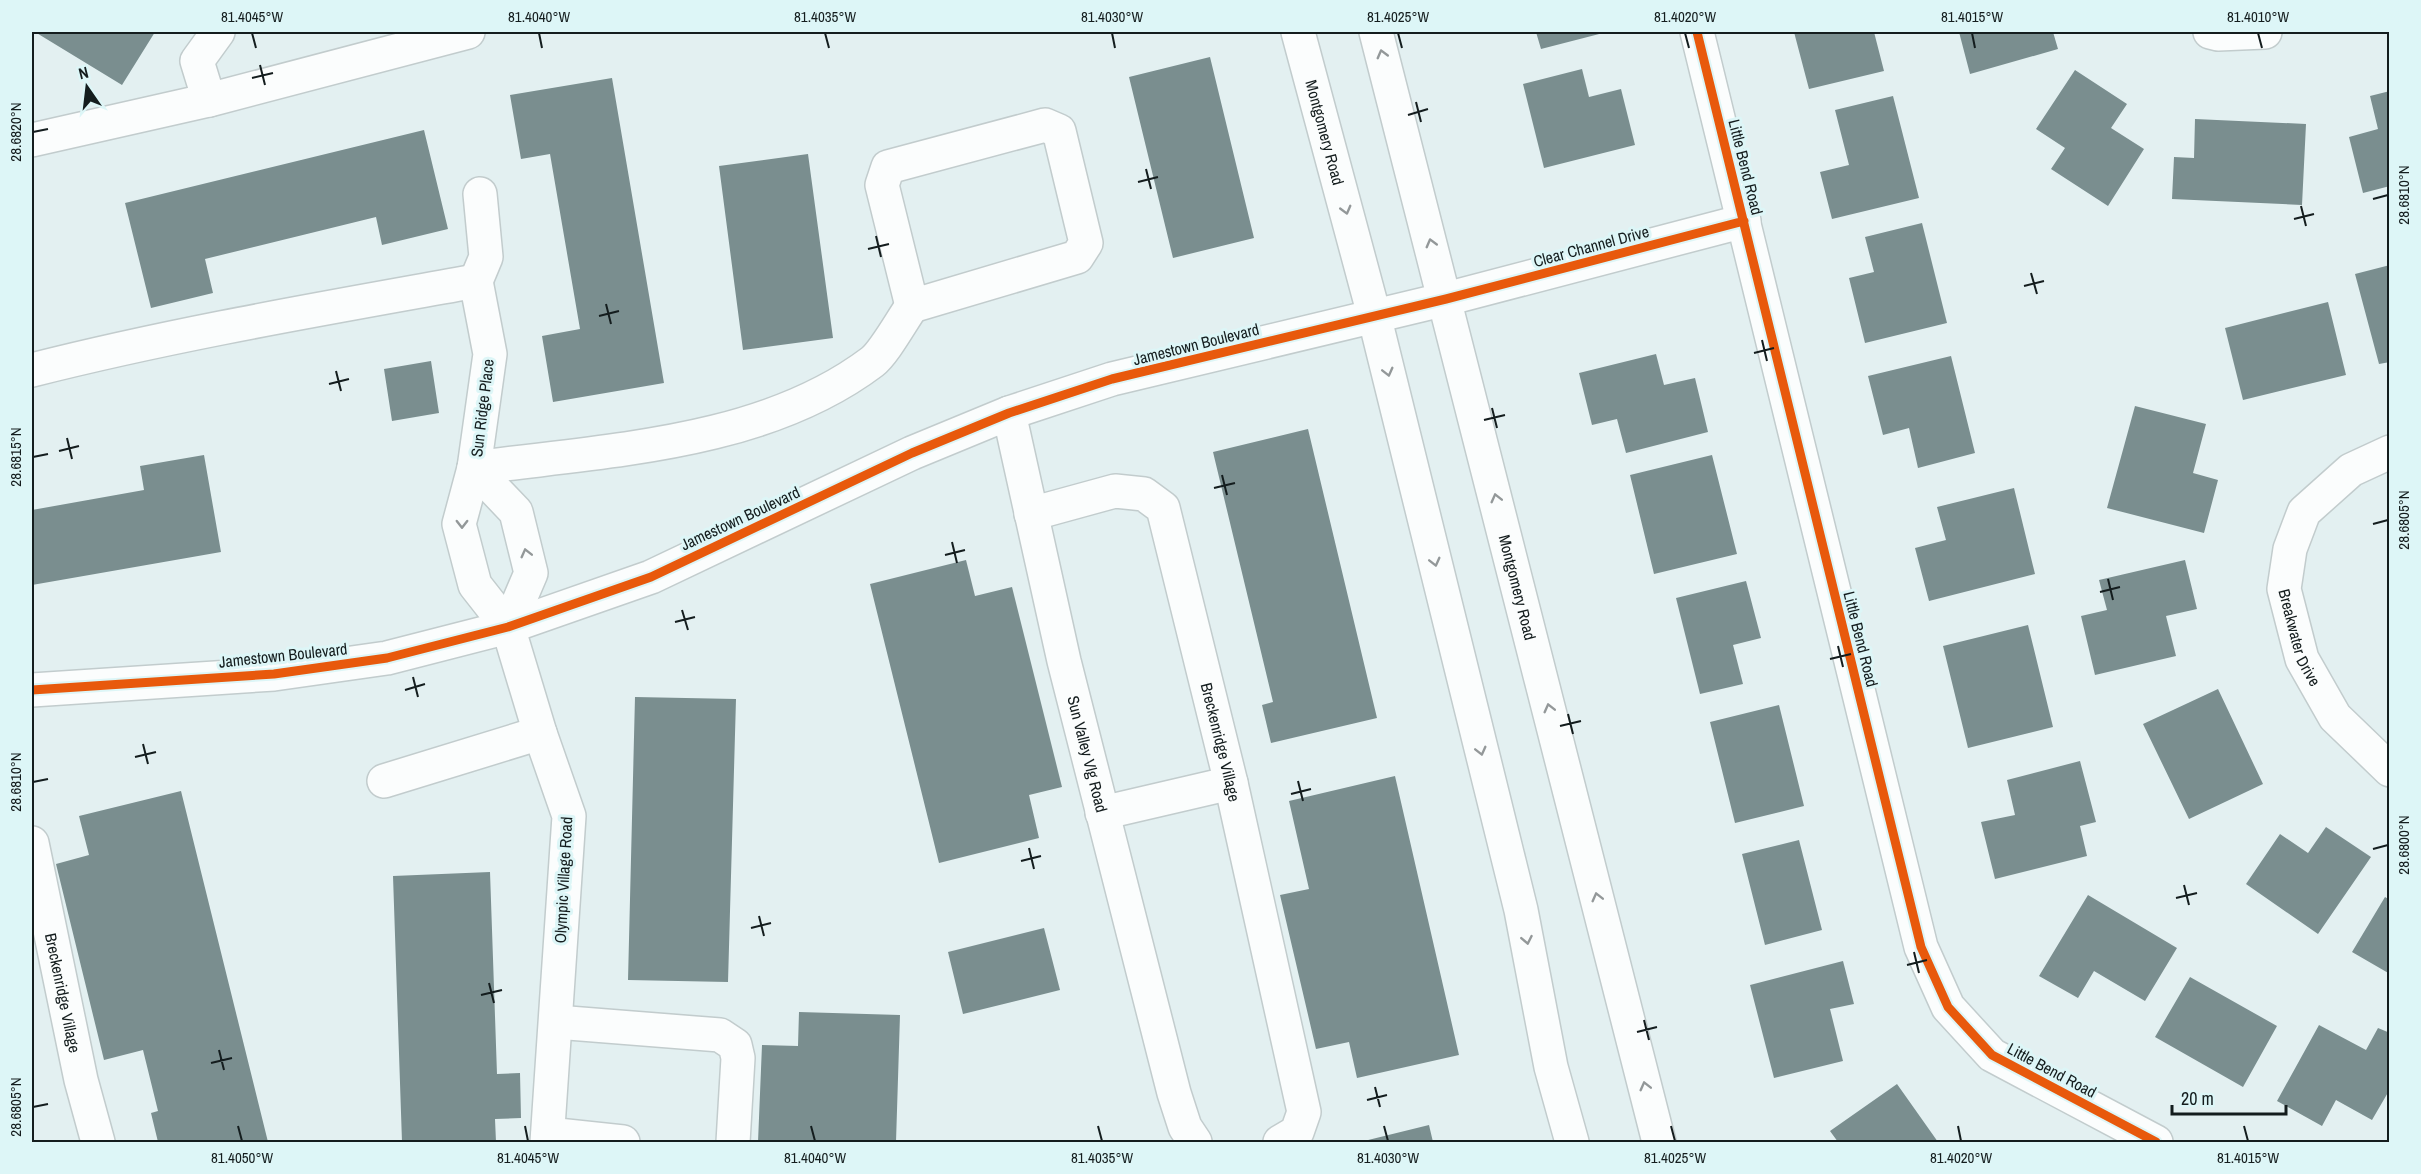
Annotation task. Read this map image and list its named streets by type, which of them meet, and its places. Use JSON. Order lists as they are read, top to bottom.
{
  "streets": {
    "street": [
      "Montgomery Road",
      "Little Bend Road",
      "Clear Channel Drive",
      "Jamestown Boulevard",
      "Sun Ridge Place",
      "Breakwater Drive",
      "Breckenridge Village",
      "Sun Valley Vlg Road",
      "Olympic Village Road"
    ]
  },
  "crossings": [
    ["Montgomery Road", "Clear Channel Drive"],
    ["Montgomery Road", "Jamestown Boulevard"],
    ["Little Bend Road", "Clear Channel Drive"],
    ["Clear Channel Drive", "Jamestown Boulevard"],
    ["Jamestown Boulevard", "Sun Valley Vlg Road"],
    ["Jamestown Boulevard", "Olympic Village Road"],
    ["Breckenridge Village", "Sun Valley Vlg Road"]
  ],
  "scale_bar": "20 m",
  "north": "top",
  "coordinates": [
    "81.4045°W",
    "81.4040°W",
    "81.4035°W",
    "81.4030°W",
    "81.4025°W",
    "81.4020°W",
    "81.4015°W",
    "81.4010°W",
    "28.6820°N",
    "28.6810°N",
    "28.6815°N",
    "28.6805°N",
    "28.6800°N",
    "81.4050°W"
  ]
}
